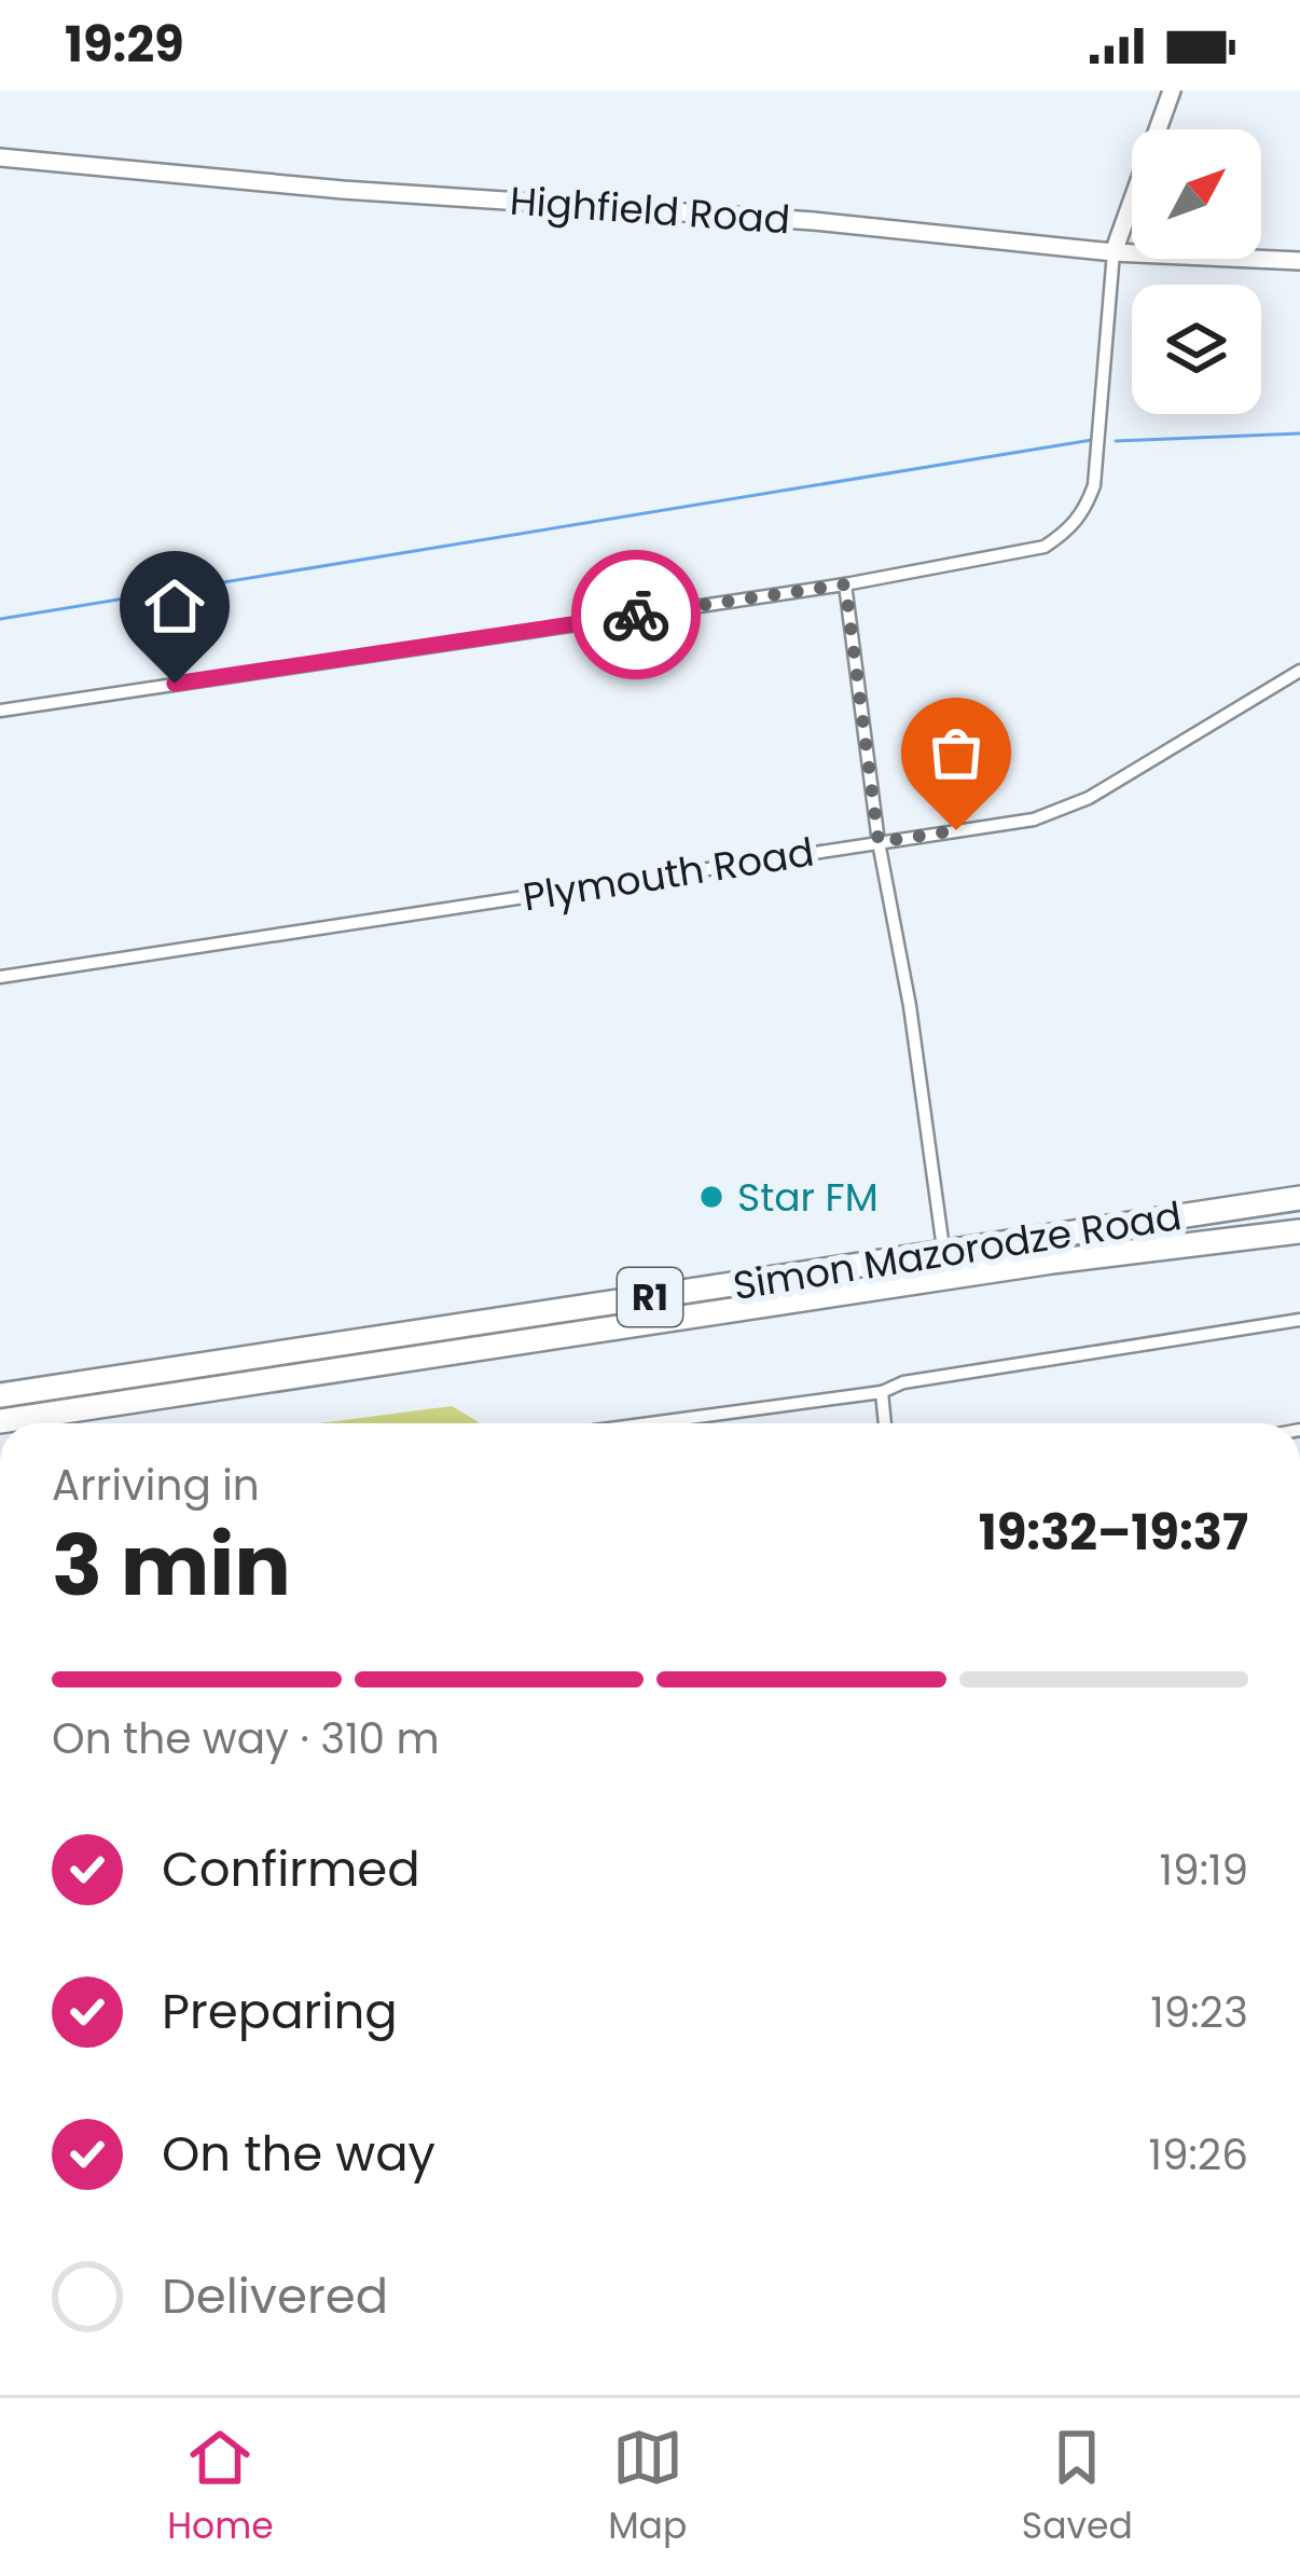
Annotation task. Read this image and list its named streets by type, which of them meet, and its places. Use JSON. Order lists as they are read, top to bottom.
{
  "streets": {
    "highway": ["Simon Mazorodze Road", "R1"],
    "street": ["Highfield Road", "Plymouth Road"]
  },
  "places": ["Star FM"],
  "north": "top right",
  "page": {
    "status": "19:29",
    "heading": ["3 min", "Arriving in", "19:32–19:37"],
    "bar": "On the way · 310 m",
    "list": [
      ["Confirmed", "19:19"],
      ["Preparing", "19:23"],
      ["On the way", "19:26"],
      "Delivered"
    ],
    "tabs": ["Home", "Map", "Saved"]
  }
}
